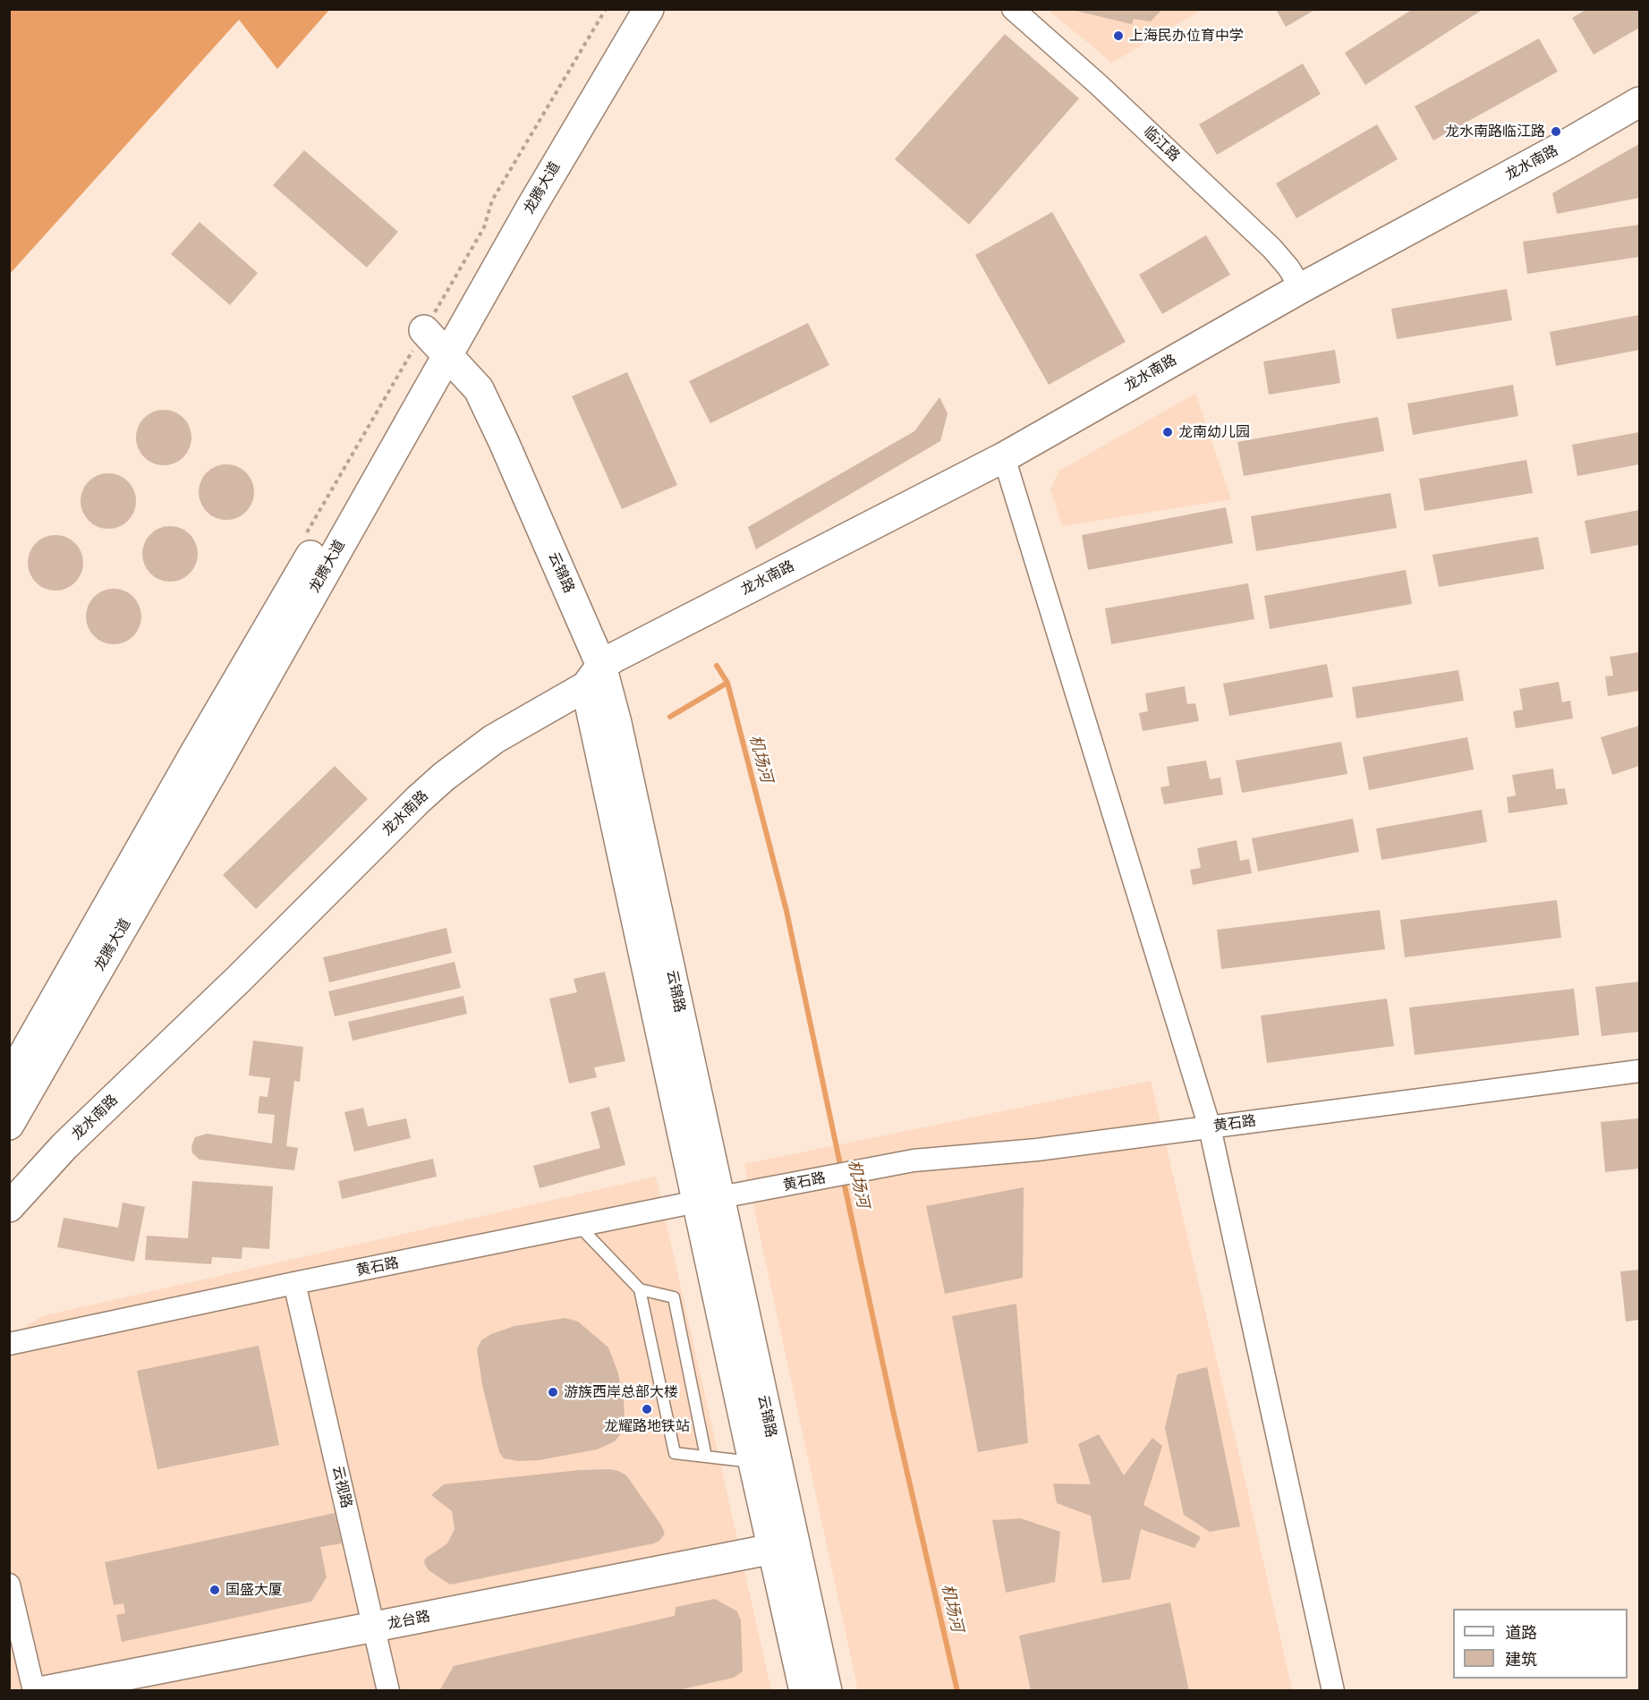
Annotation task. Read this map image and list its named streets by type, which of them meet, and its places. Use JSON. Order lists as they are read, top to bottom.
{
  "streets": {
    "main road": [
      "龙水南路",
      "龙腾大道",
      "云锦路",
      "龙台路"
    ],
    "street": ["临江路", "黄石路", "云视路"]
  },
  "crossings": [
    ["临江路", "龙水南路"],
    ["龙水南路", "云锦路"],
    ["龙腾大道", "云锦路"],
    ["云锦路", "黄石路"],
    ["云锦路", "龙台路"],
    ["黄石路", "云视路"],
    ["云视路", "龙台路"]
  ],
  "water": ["机场河"],
  "places": [
    "上海民办位育中学",
    "龙水南路临江路",
    "龙南幼儿园",
    "游族西岸总部大楼",
    "龙耀路地铁站",
    "国盛大厦"
  ],
  "legend": ["道路", "建筑"]
}
